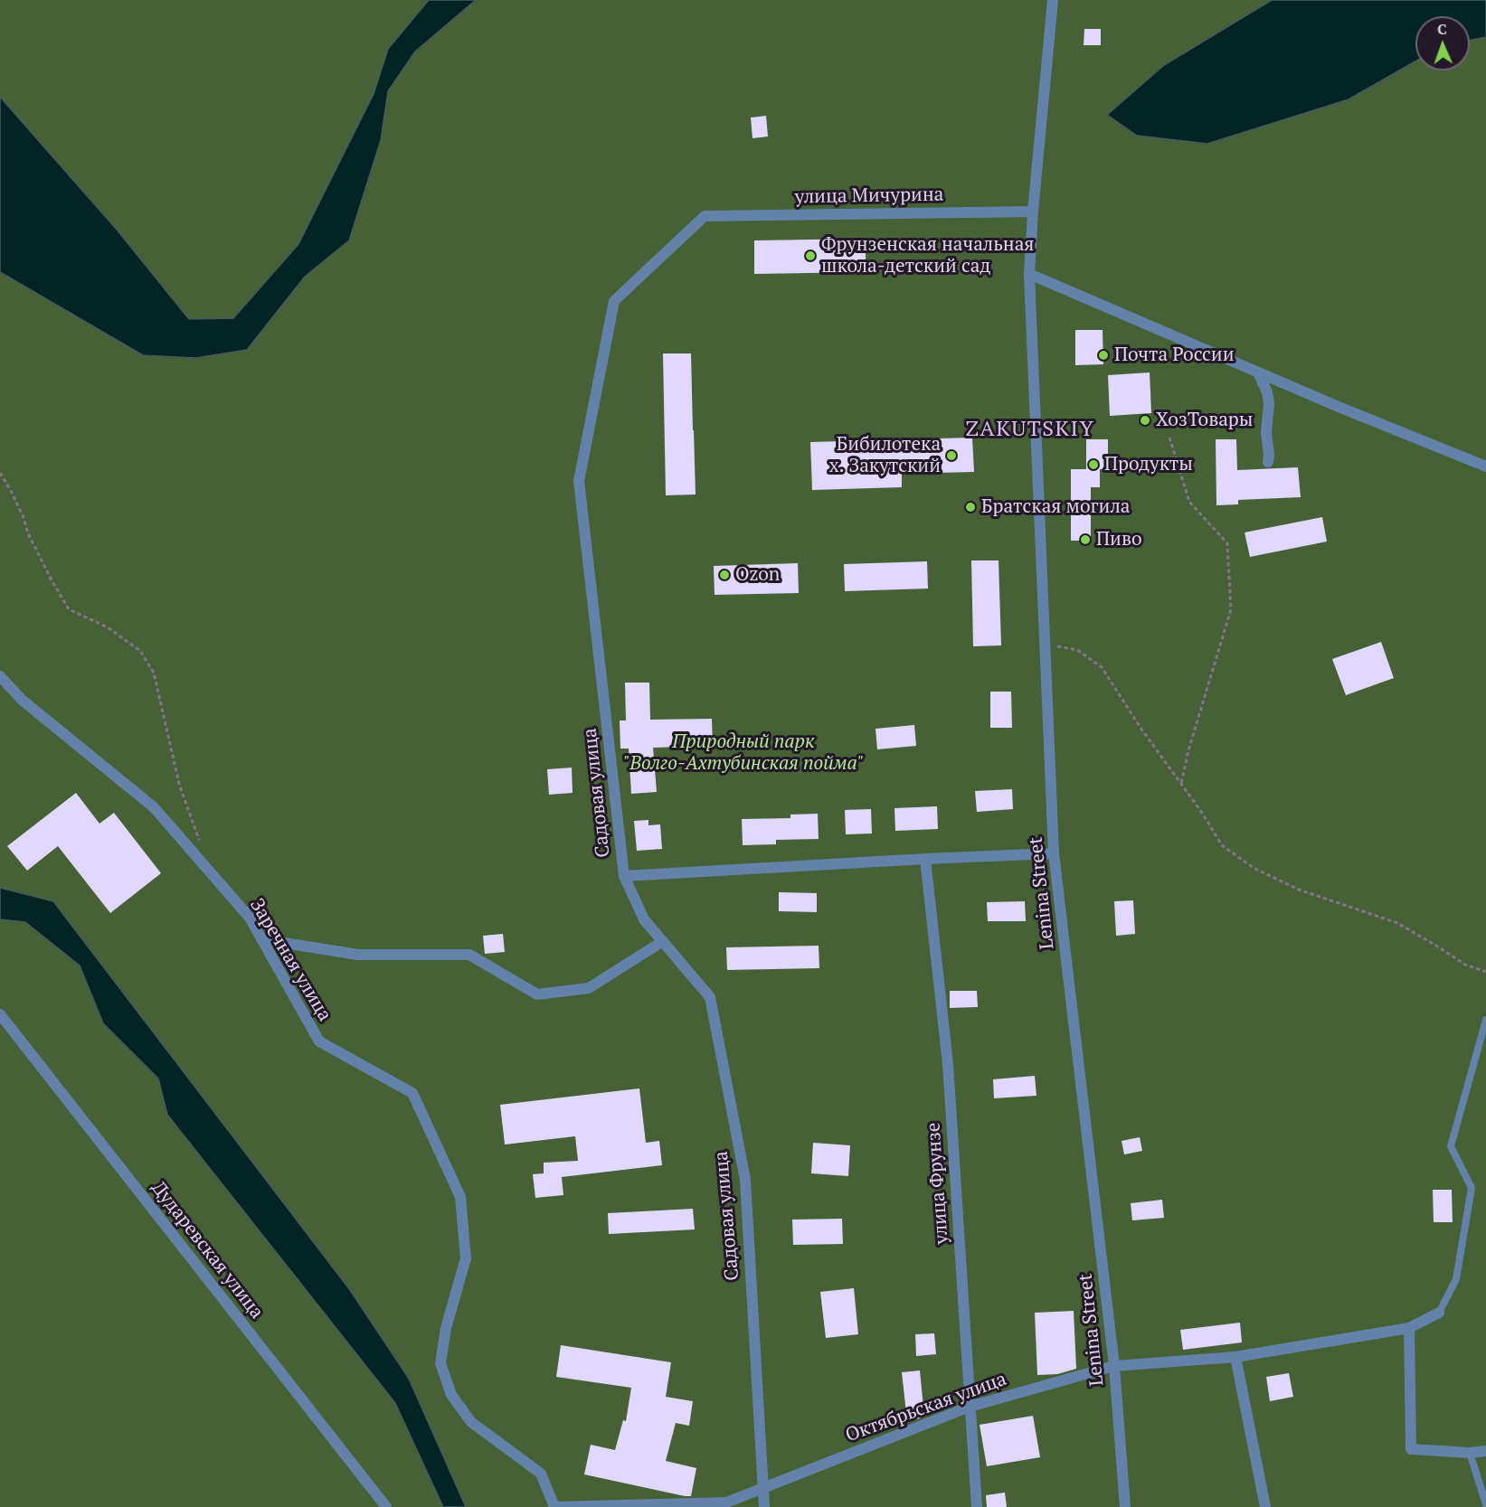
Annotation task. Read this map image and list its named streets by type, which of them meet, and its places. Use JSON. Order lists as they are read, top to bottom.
{
  "streets": {
    "street": [
      "улица Мичурина",
      "Садовая улица",
      "Lenina Street",
      "Заречная улица",
      "улица Фрунзе",
      "Дударевская улица",
      "Октябрьская улица"
    ]
  },
  "crossings": [
    ["улица Мичурина", "Садовая улица"],
    ["улица Мичурина", "Lenina Street"],
    ["Садовая улица", "Октябрьская улица"],
    ["Lenina Street", "Октябрьская улица"],
    ["Заречная улица", "Октябрьская улица"],
    ["улица Фрунзе", "Октябрьская улица"]
  ],
  "districts": ["ZAKUTSKIY"],
  "parks": ["Природный парк \"Волго-Ахтубинская пойма\""],
  "places": [
    "Фрунзенская начальная школа-детский сад",
    "Почта России",
    "ХозТовары",
    "Бибилотека х. Закутский",
    "Продукты",
    "Братская могила",
    "Пиво",
    "Ozon"
  ],
  "north": "top"
}
